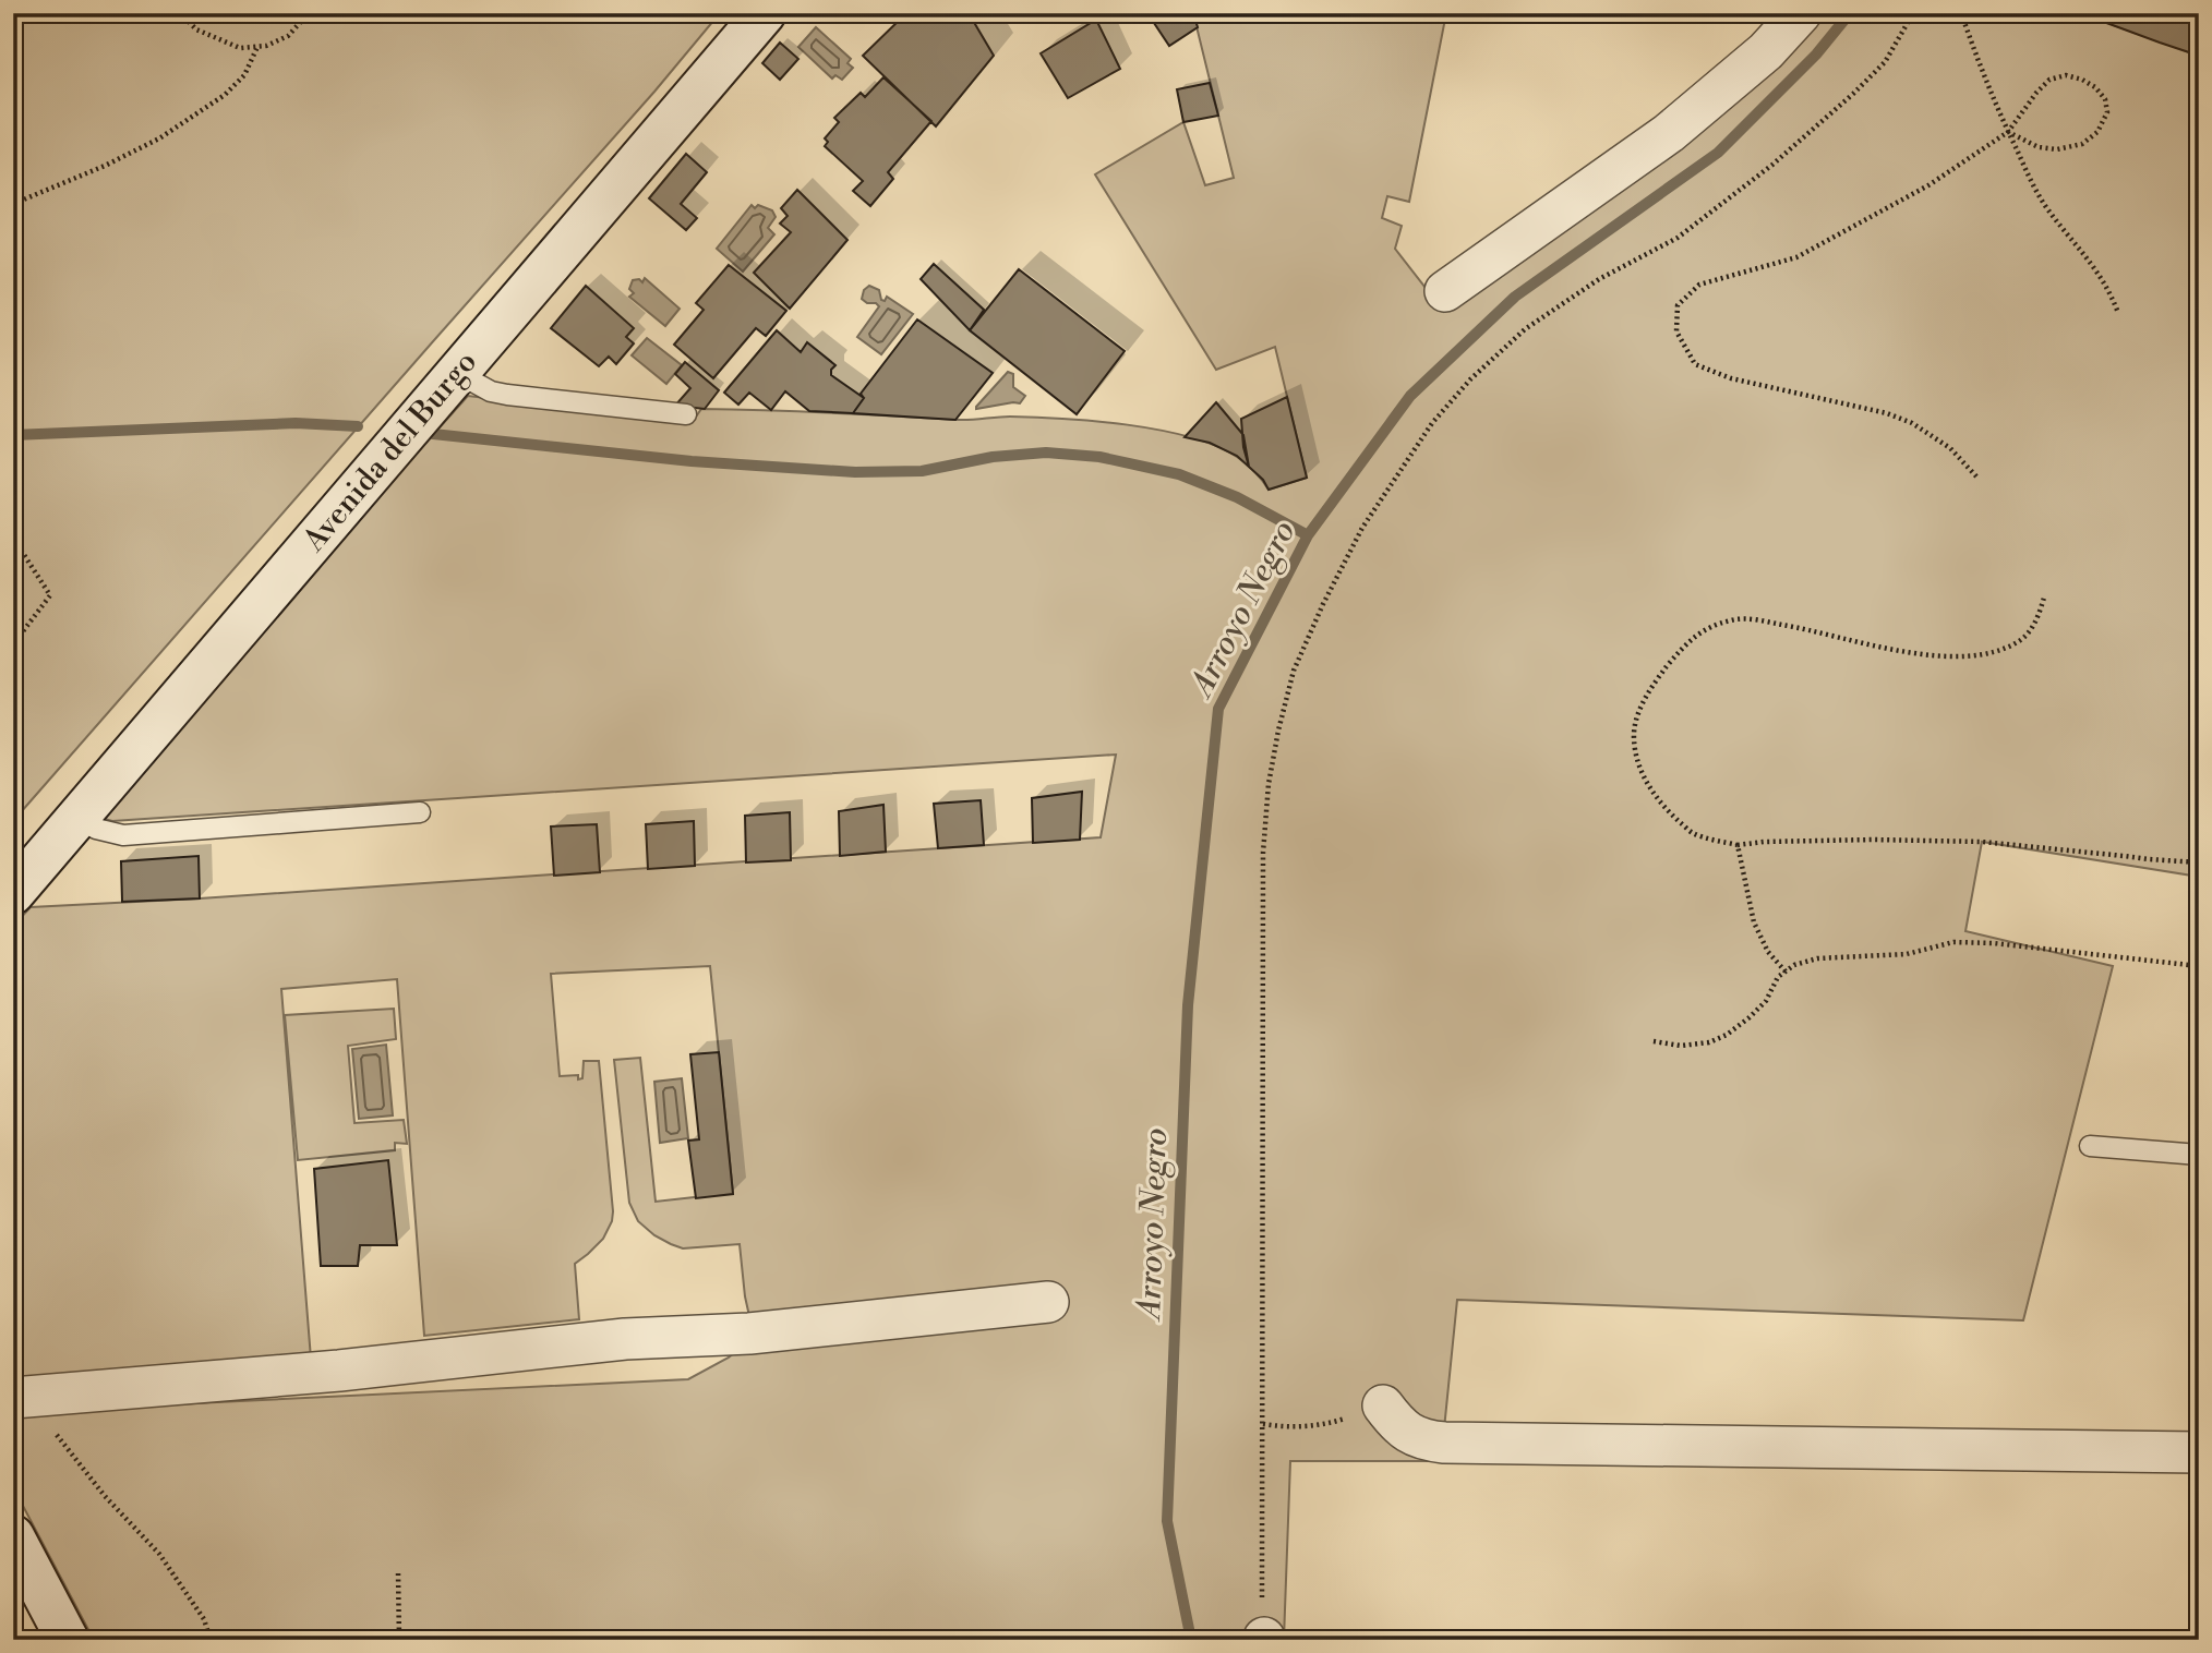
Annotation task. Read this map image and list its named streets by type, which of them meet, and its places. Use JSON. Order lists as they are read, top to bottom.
{
  "streets": {
    "main road": ["Avenida del Burgo"]
  },
  "water": ["Arroyo Negro"]
}
